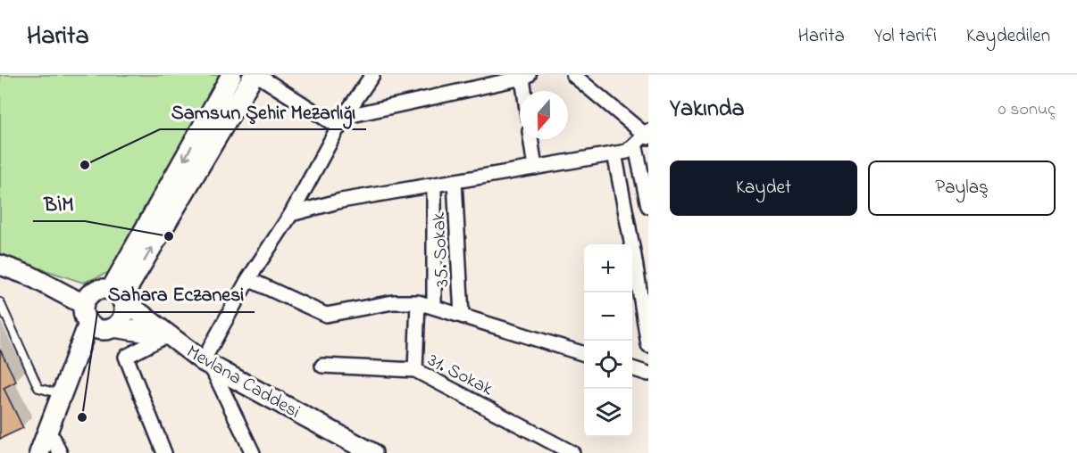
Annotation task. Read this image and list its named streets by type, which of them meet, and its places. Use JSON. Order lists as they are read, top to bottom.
{
  "streets": {
    "main road": ["Mevlana Caddesi"],
    "street": ["35. Sokak", "31. Sokak"]
  },
  "places": ["Samsun Şehir Mezarlığı", "BİM", "Sahara Eczanesi"],
  "north": "bottom",
  "page": {
    "header": "Harita",
    "nav": ["Harita", "Yol tarifi", "Kaydedilen"],
    "heading": ["Yakında", "0 sonuç"],
    "buttons": ["Kaydet", "Paylaş"],
    "map_buttons": ["+", "−"]
  }
}
